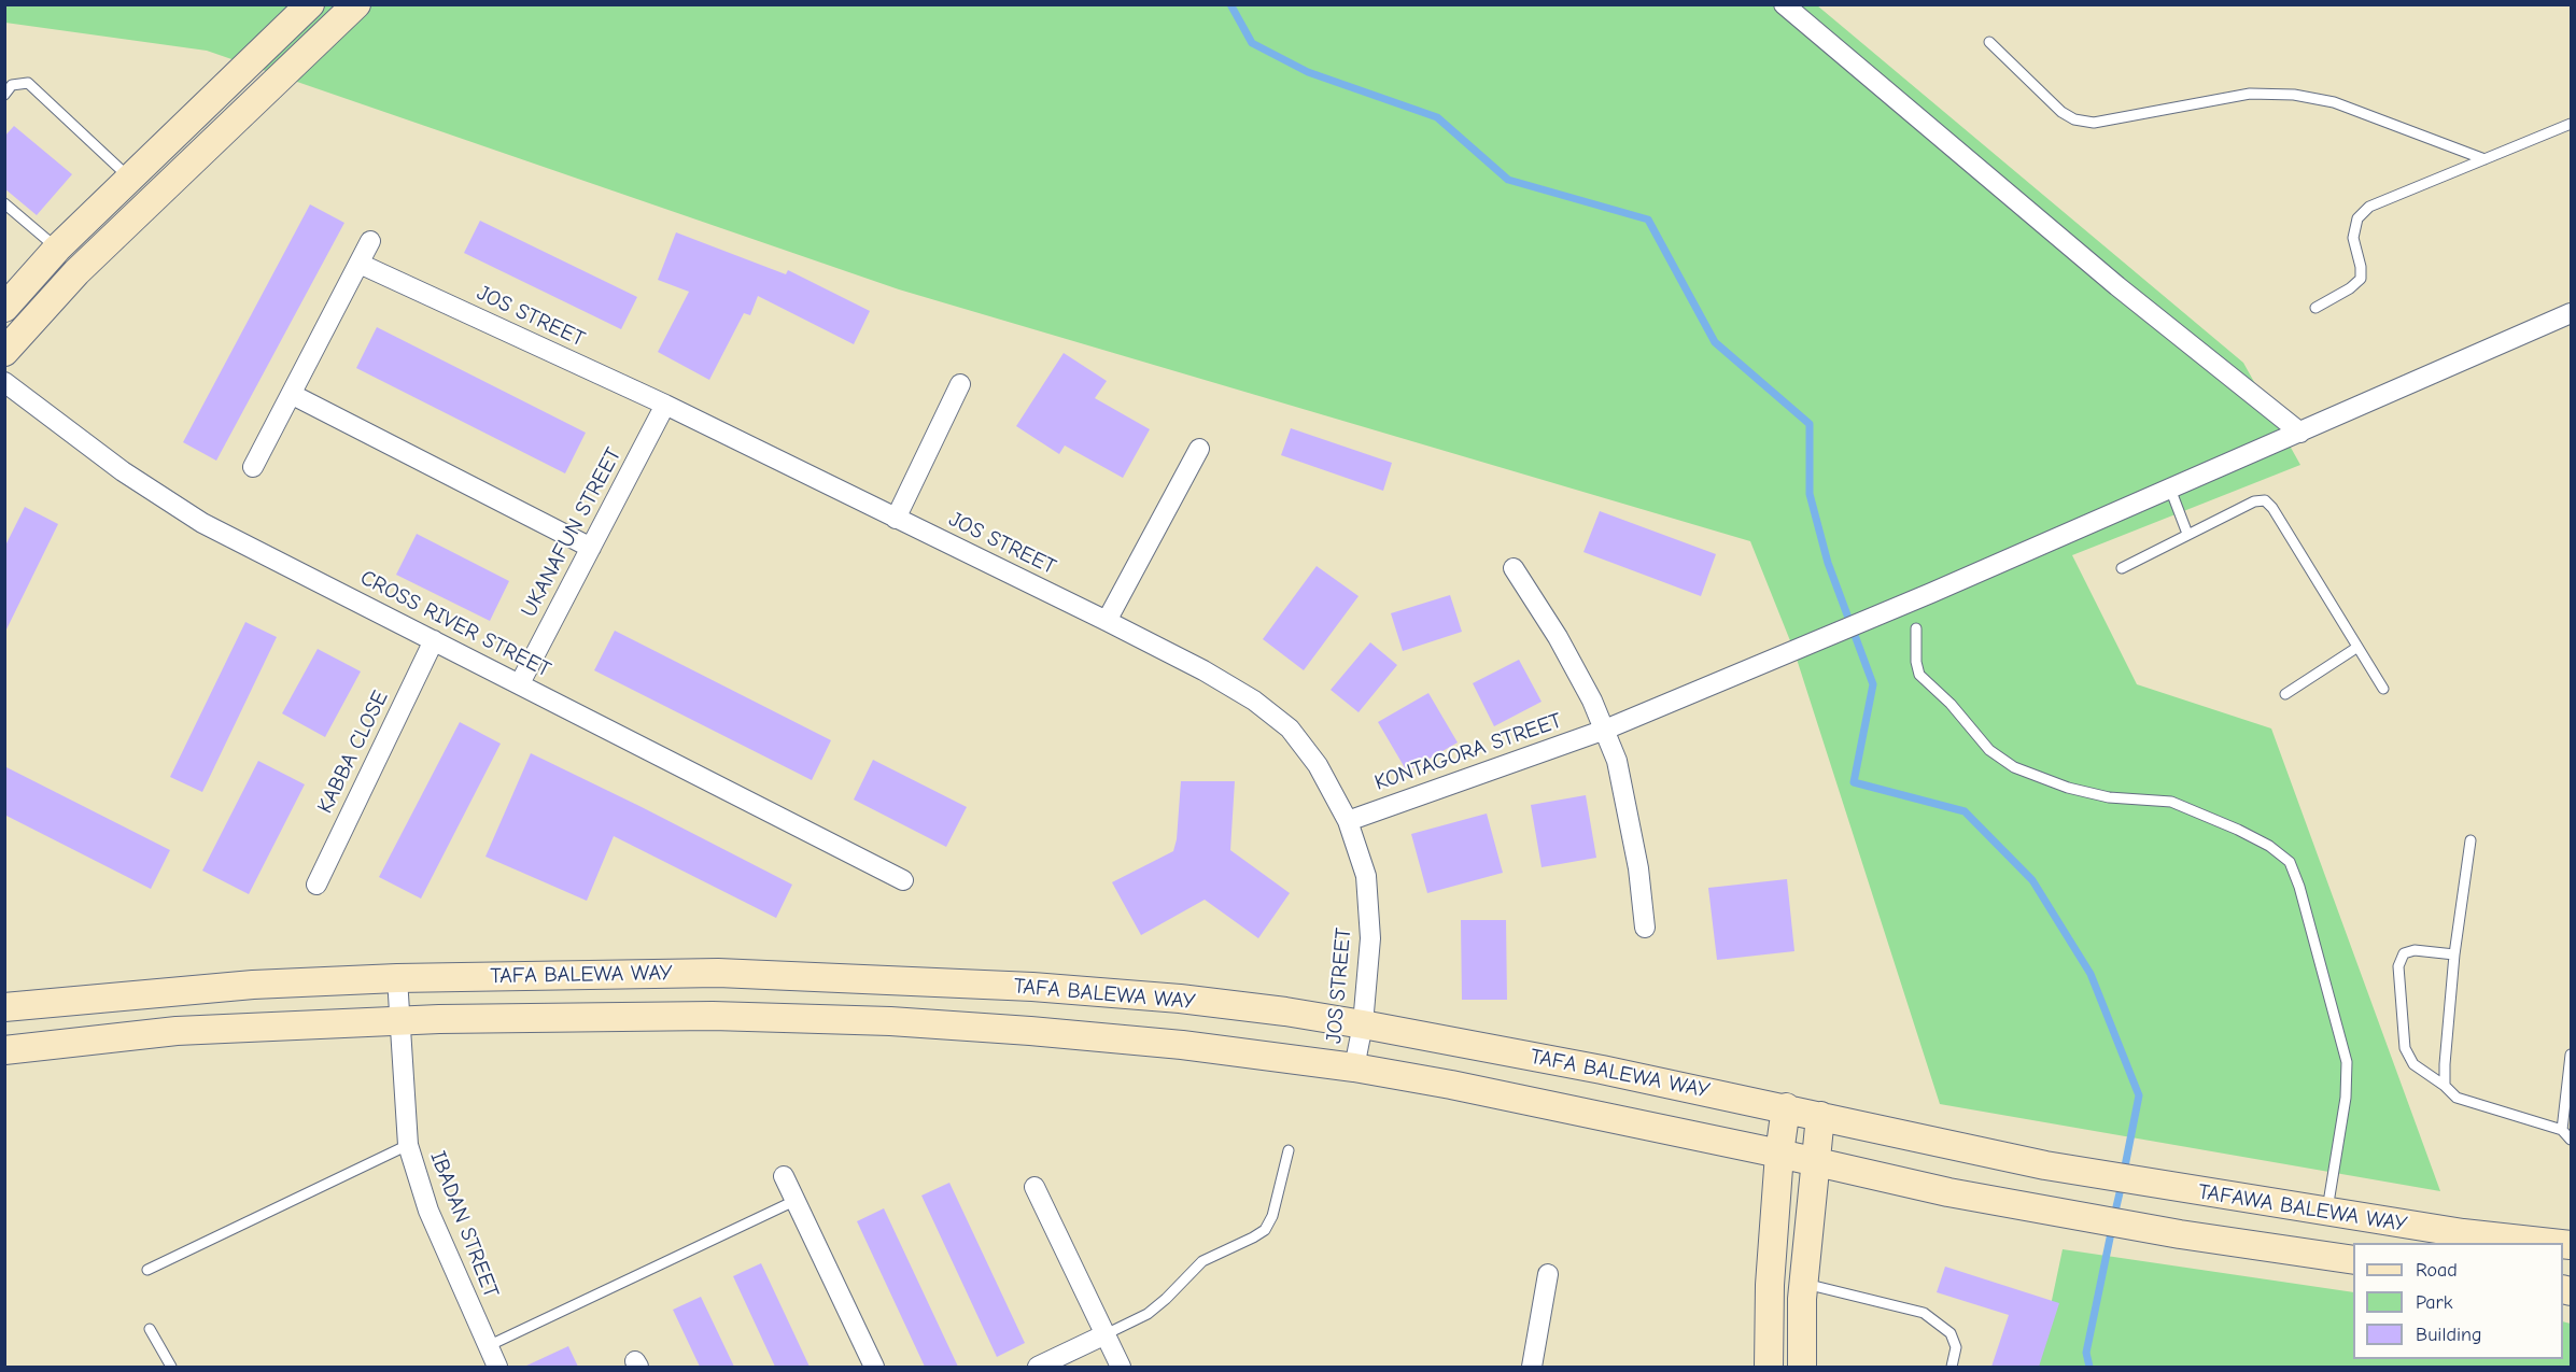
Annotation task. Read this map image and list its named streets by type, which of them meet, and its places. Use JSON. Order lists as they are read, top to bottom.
{
  "streets": {
    "main road": ["TAFA BALEWA WAY", "TAFAWA BALEWA WAY"],
    "street": [
      "JOS STREET",
      "UKANAFUN STREET",
      "CROSS RIVER STREET",
      "KABBA CLOSE",
      "KONTAGORA STREET",
      "IBADAN STREET"
    ]
  },
  "crossings": [
    ["JOS STREET", "UKANAFUN STREET"],
    ["JOS STREET", "KONTAGORA STREET"],
    ["JOS STREET", "TAFA BALEWA WAY"],
    ["UKANAFUN STREET", "CROSS RIVER STREET"],
    ["CROSS RIVER STREET", "KABBA CLOSE"],
    ["TAFA BALEWA WAY", "TAFAWA BALEWA WAY"],
    ["TAFA BALEWA WAY", "IBADAN STREET"]
  ],
  "legend": ["Road", "Park", "Building"]
}
